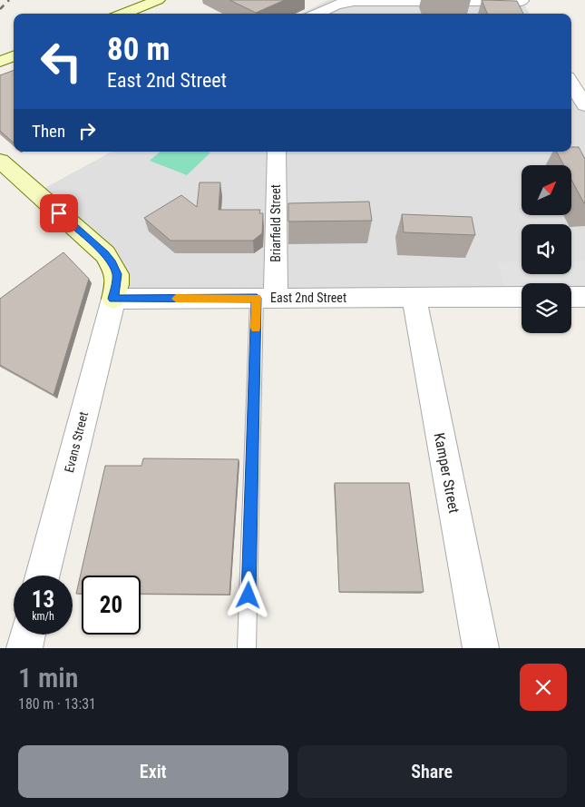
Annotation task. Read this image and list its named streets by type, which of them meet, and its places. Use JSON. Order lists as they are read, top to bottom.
{
  "streets": {
    "street": [
      "Briarfield Street",
      "East 2nd Street",
      "Evans Street",
      "Kamper Street"
    ]
  },
  "crossings": [
    ["Briarfield Street", "East 2nd Street"],
    ["East 2nd Street", "Evans Street"],
    ["East 2nd Street", "Kamper Street"]
  ],
  "north": "top right",
  "page": {
    "turn": ["80 m", "East 2nd Street"],
    "then": "Then",
    "speed": "13 km/h",
    "limit": "20",
    "heading": ["1 min", "180 m · 13:31"],
    "buttons": ["Exit", "Share"]
  }
}
